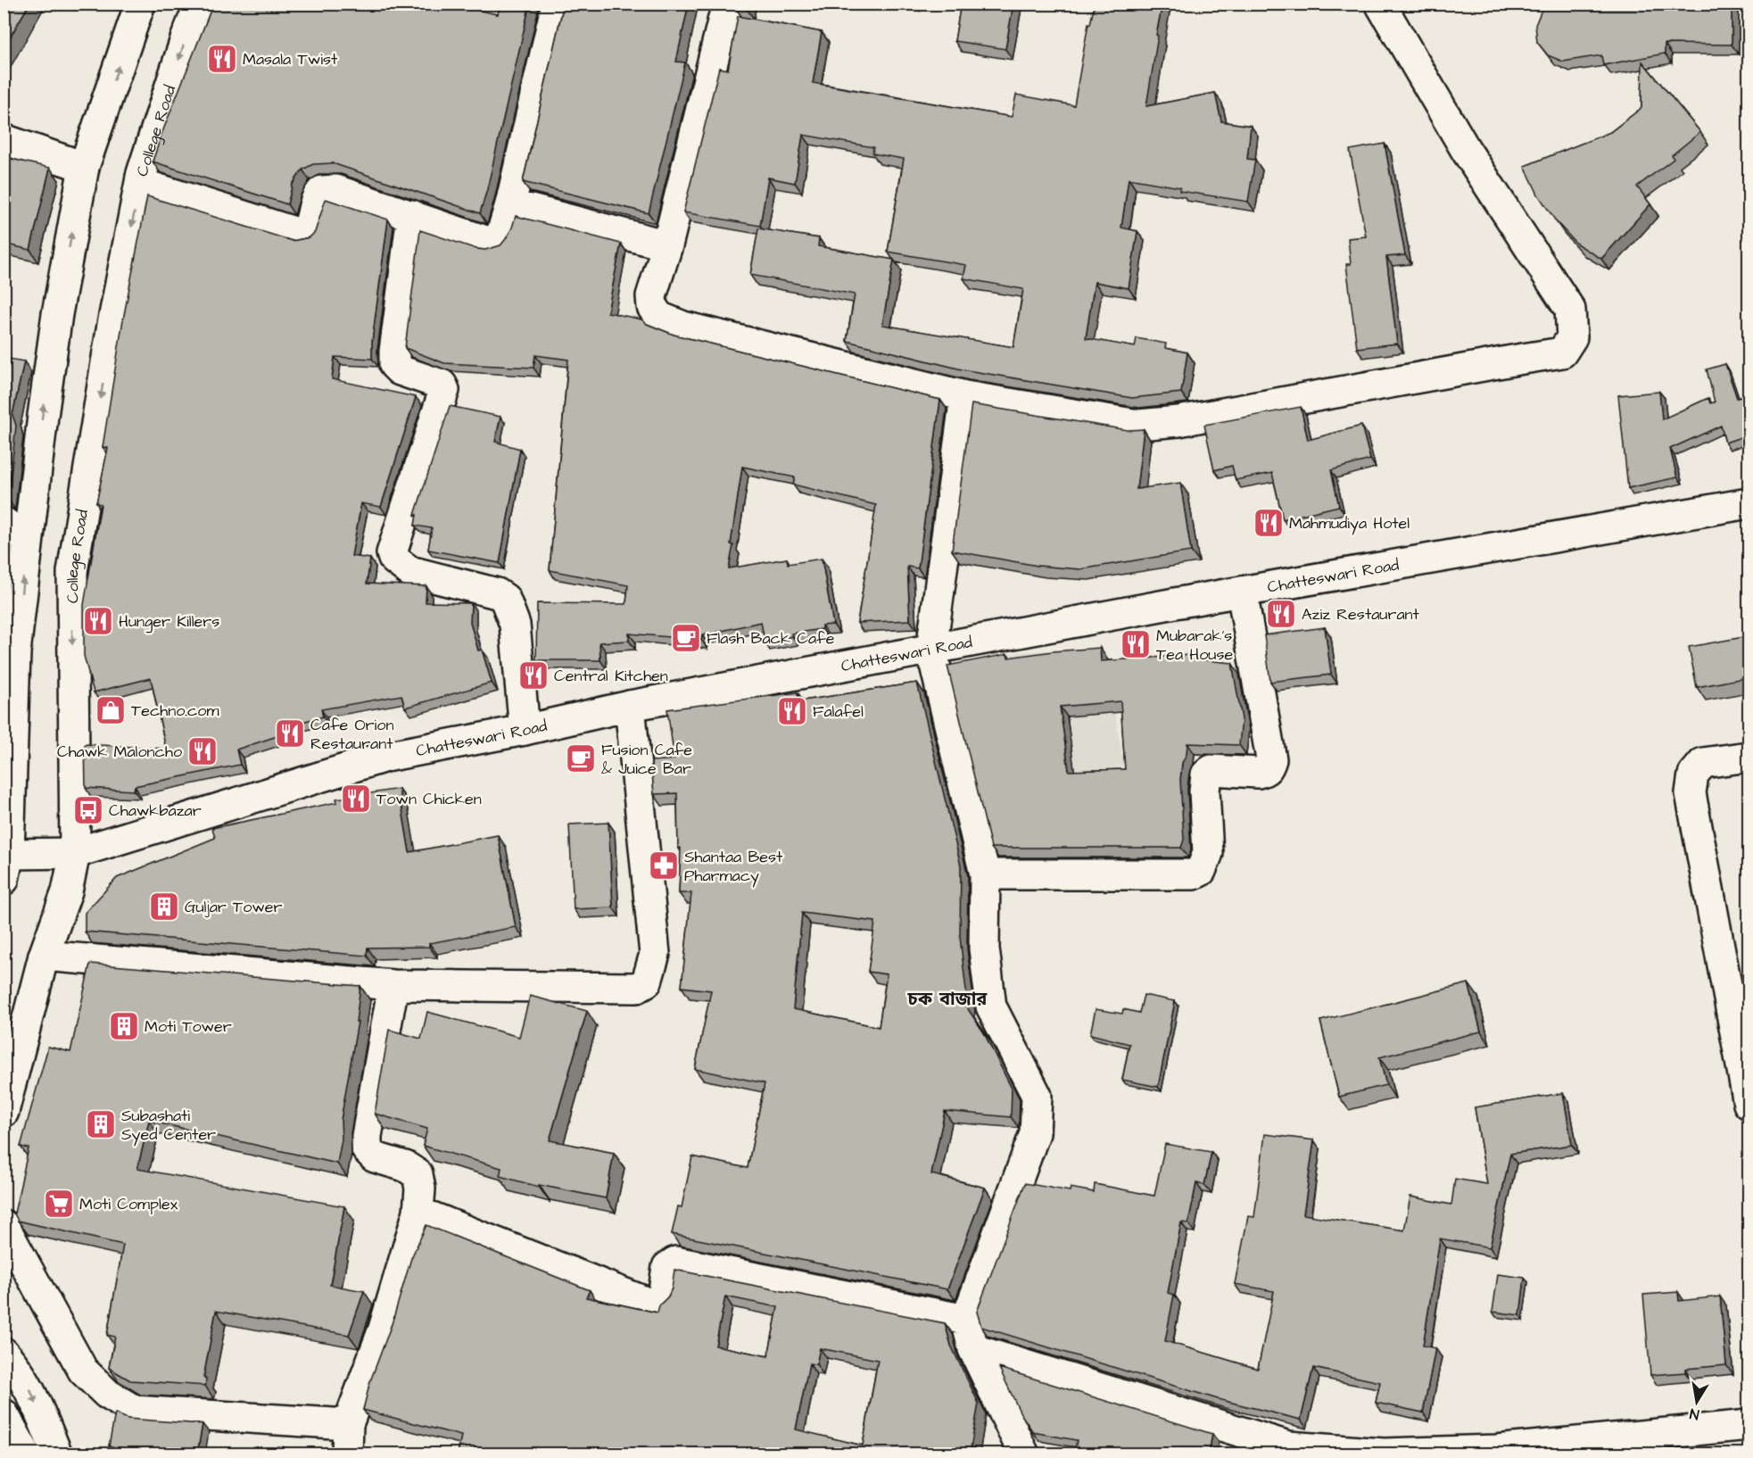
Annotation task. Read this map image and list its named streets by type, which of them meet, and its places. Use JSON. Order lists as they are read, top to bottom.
{
  "streets": {
    "street": ["College Road", "Chatteswari Road"]
  },
  "crossings": [
    ["College Road", "Chatteswari Road"]
  ],
  "districts": ["চক বাজার"],
  "places": {
    "restaurant": [
      "Masala Twist",
      "Mahmudiya Hotel",
      "Aziz Restaurant",
      "Hunger Killers",
      "Mubarak’s Tea House",
      "Central Kitchen",
      "Falafel",
      "Cafe Orion Restaurant",
      "Chawk Maloncho",
      "Town Chicken"
    ],
    "cafe": ["Flash Back Cafe", "Fusion Cafe & Juice Bar"],
    "shop": ["Techno.com"],
    "bus stop": ["Chawkbazar"],
    "pharmacy": ["Shantaa Best Pharmacy"],
    "building": ["Guljar Tower", "Moti Tower", "Subashati Syed Center"],
    "supermarket": ["Moti Complex"]
  },
  "north": "bottom"
}
